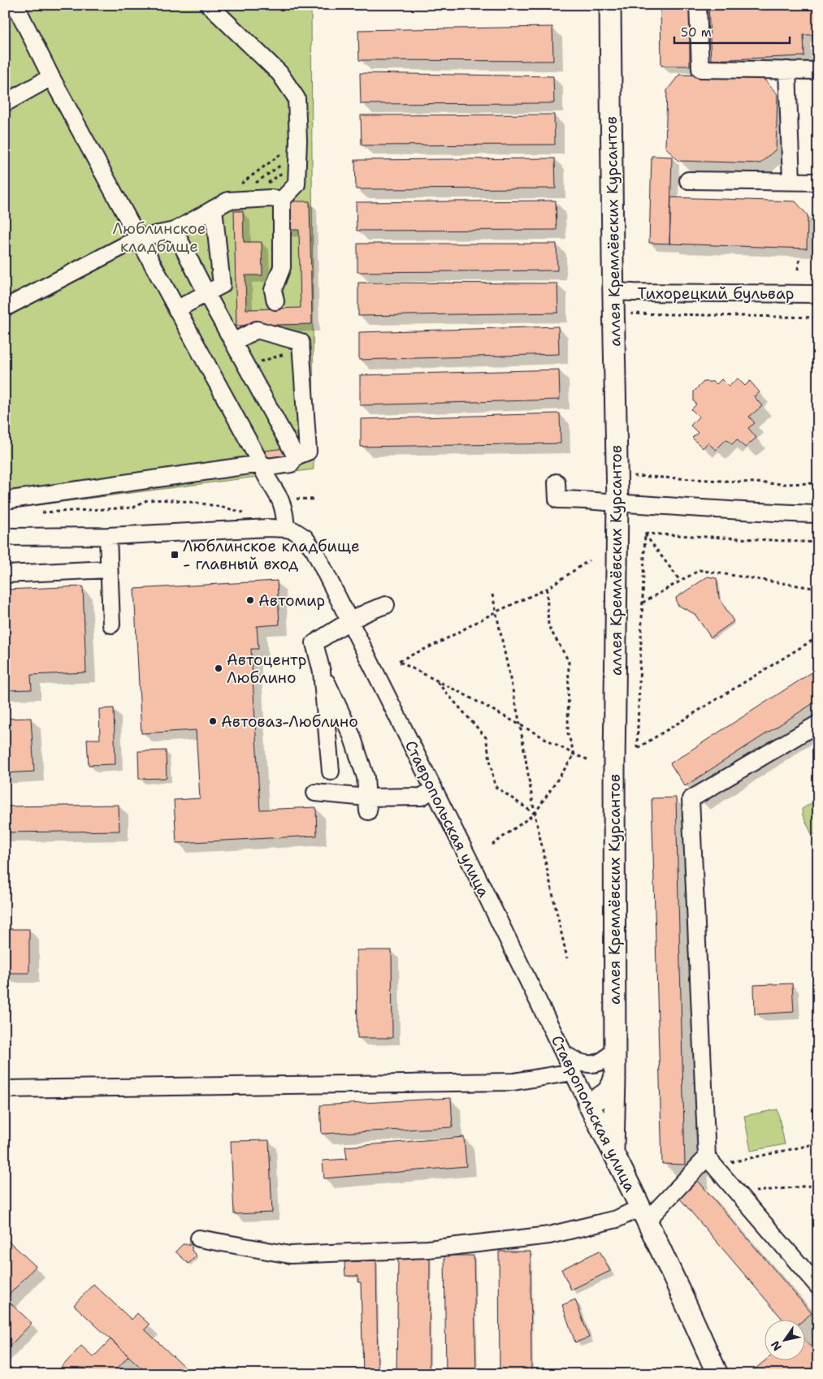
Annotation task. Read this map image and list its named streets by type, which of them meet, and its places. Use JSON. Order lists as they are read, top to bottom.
{
  "streets": {
    "main road": ["аллея Кремлёвских Курсантов", "Ставропольская улица"],
    "street": ["Тихорецкий бульвар"]
  },
  "crossings": [
    ["аллея Кремлёвских Курсантов", "Тихорецкий бульвар"],
    ["аллея Кремлёвских Курсантов", "Ставропольская улица"]
  ],
  "parks": ["Люблинское кладбище"],
  "places": {
    "transit": ["Люблинское кладбище - главный вход"],
    "other": ["Автомир", "Автоцентр Люблино", "Автоваз-Люблино"]
  },
  "scale_bar": "50 m",
  "north": "bottom left"
}
